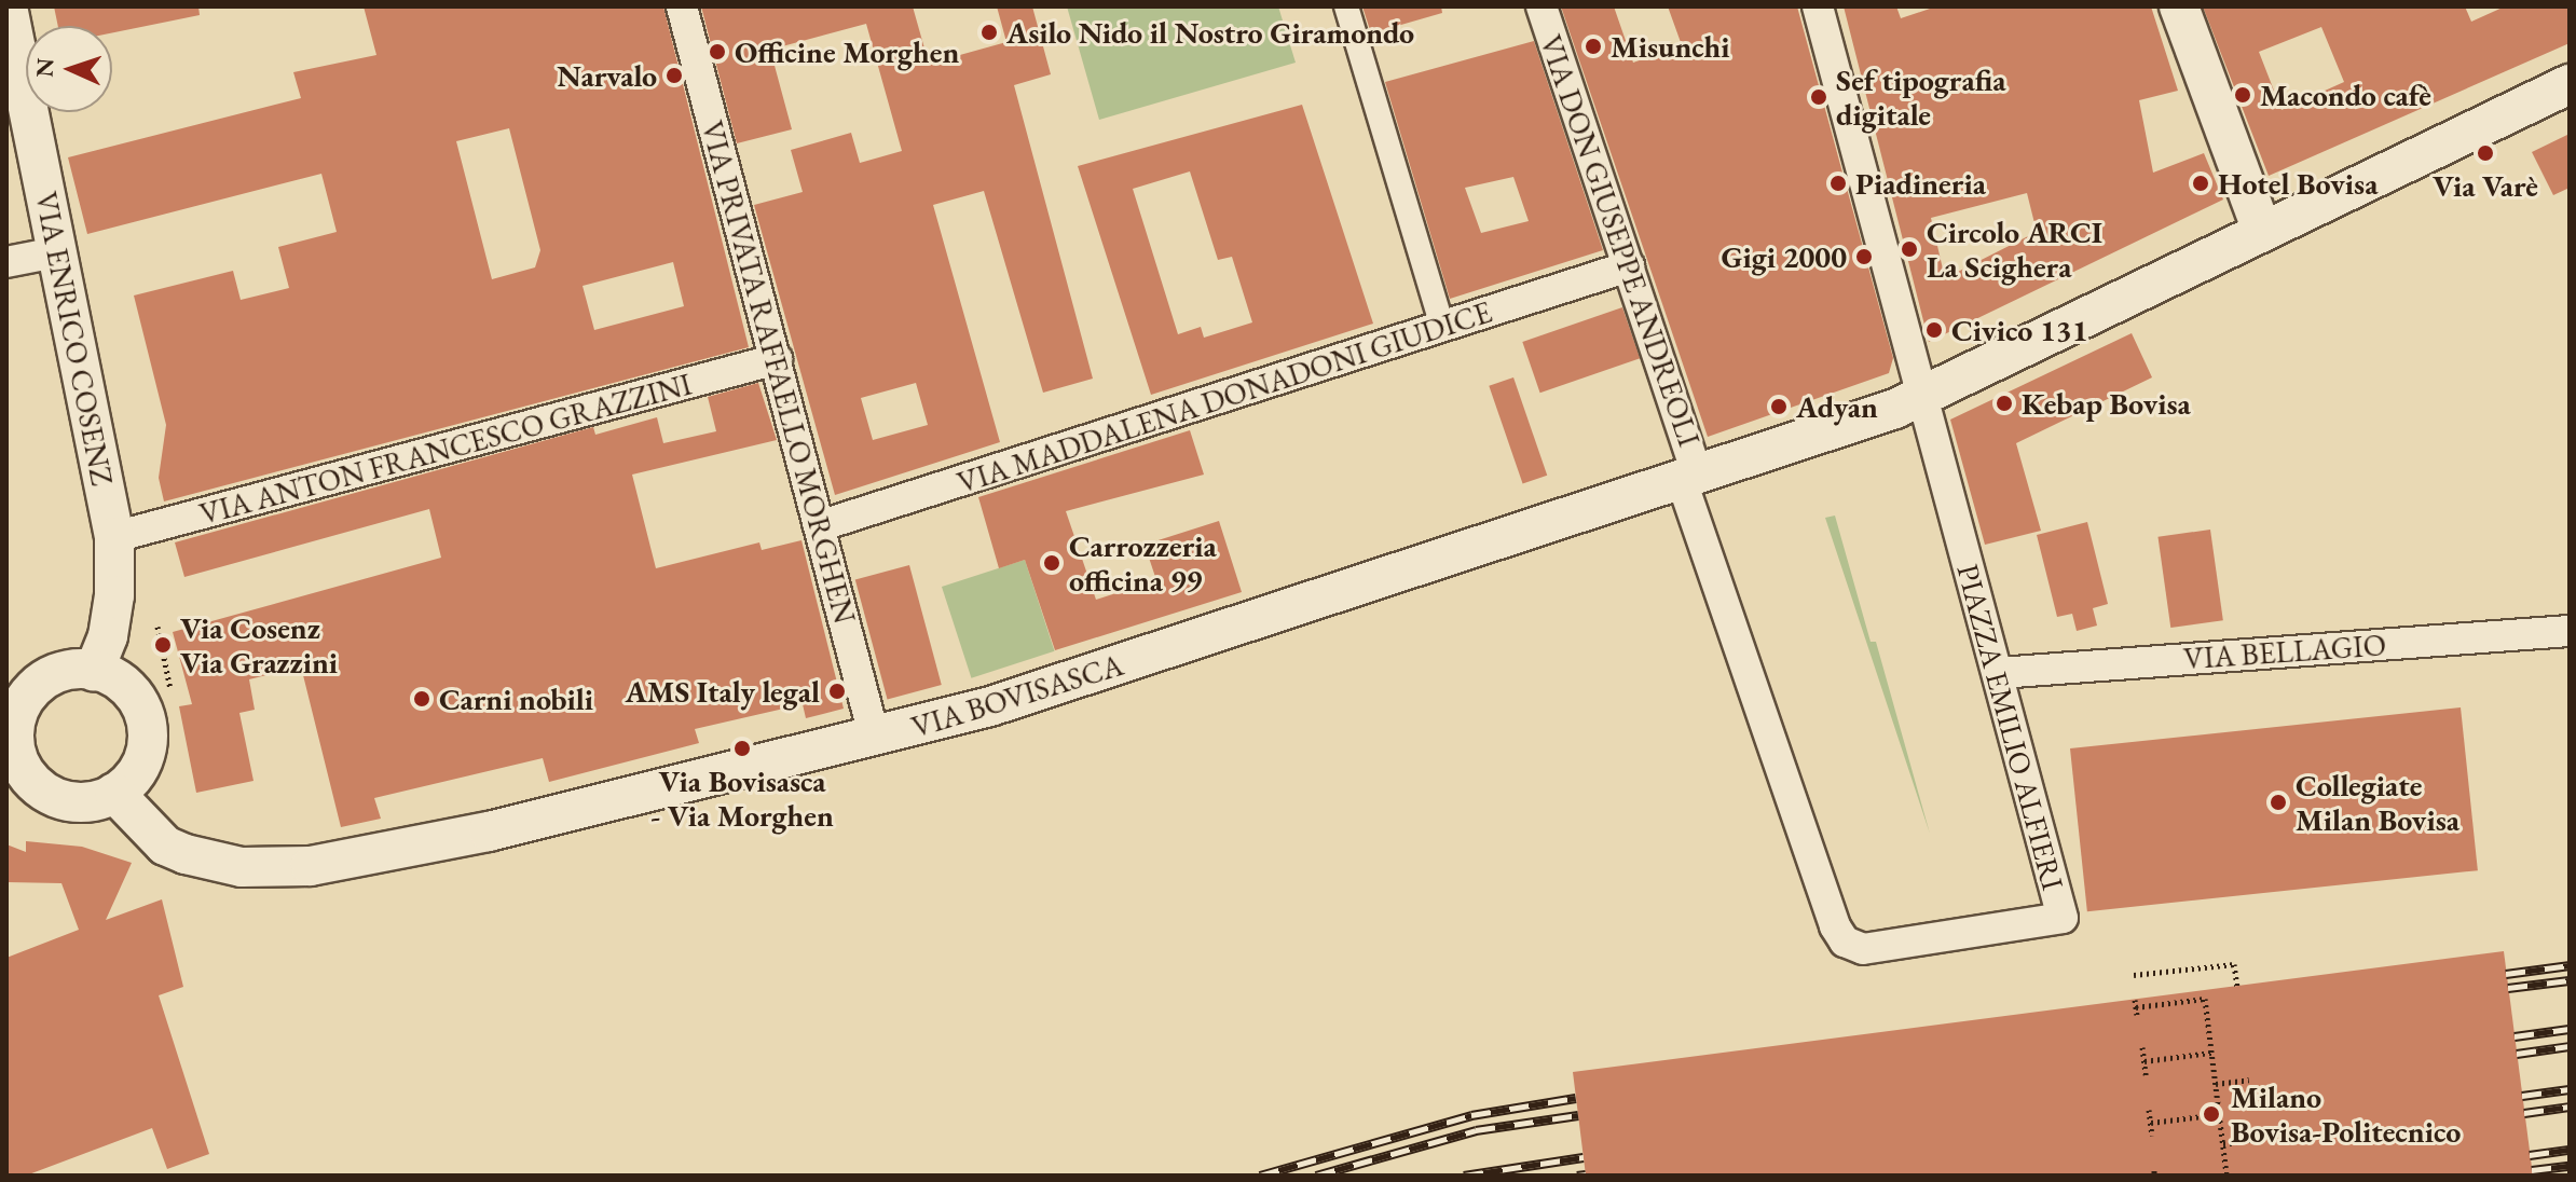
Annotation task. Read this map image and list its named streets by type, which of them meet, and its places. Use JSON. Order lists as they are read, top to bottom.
{
  "streets": {
    "street": [
      "VIA DON GIUSEPPE ANDREOLI",
      "VIA ENRICO COSENZ",
      "VIA PRIVATA RAFFAELLO MORGHEN",
      "VIA MADDALENA DONADONI GIUDICE",
      "VIA ANTON FRANCESCO GRAZZINI",
      "VIA BELLAGIO",
      "VIA BOVISASCA",
      "PIAZZA EMILIO ALFIERI"
    ]
  },
  "crossings": [
    ["VIA DON GIUSEPPE ANDREOLI", "VIA MADDALENA DONADONI GIUDICE"],
    ["VIA DON GIUSEPPE ANDREOLI", "VIA BOVISASCA"],
    ["VIA DON GIUSEPPE ANDREOLI", "PIAZZA EMILIO ALFIERI"],
    ["VIA ENRICO COSENZ", "VIA ANTON FRANCESCO GRAZZINI"],
    ["VIA ENRICO COSENZ", "VIA BOVISASCA"],
    ["VIA PRIVATA RAFFAELLO MORGHEN", "VIA MADDALENA DONADONI GIUDICE"],
    ["VIA PRIVATA RAFFAELLO MORGHEN", "VIA ANTON FRANCESCO GRAZZINI"],
    ["VIA PRIVATA RAFFAELLO MORGHEN", "VIA BOVISASCA"],
    ["VIA BELLAGIO", "PIAZZA EMILIO ALFIERI"],
    ["VIA BOVISASCA", "PIAZZA EMILIO ALFIERI"]
  ],
  "places": [
    "Asilo Nido il Nostro Giramondo",
    "Misunchi",
    "Officine Morghen",
    "Narvalo",
    "Macondo cafè",
    "Sef tipografia digitale",
    "Via Varè",
    "Piadineria",
    "Hotel Bovisa",
    "Circolo ARCI La Scighera",
    "Gigi 2000",
    "Civico 131",
    "Kebap Bovisa",
    "Adyan",
    "Carrozzeria officina 99",
    "Via Cosenz Via Grazzini",
    "AMS Italy legal",
    "Carni nobili",
    "Via Bovisasca - Via Morghen",
    "Collegiate Milan Bovisa",
    "Milano Bovisa-Politecnico"
  ],
  "north": "left"
}
